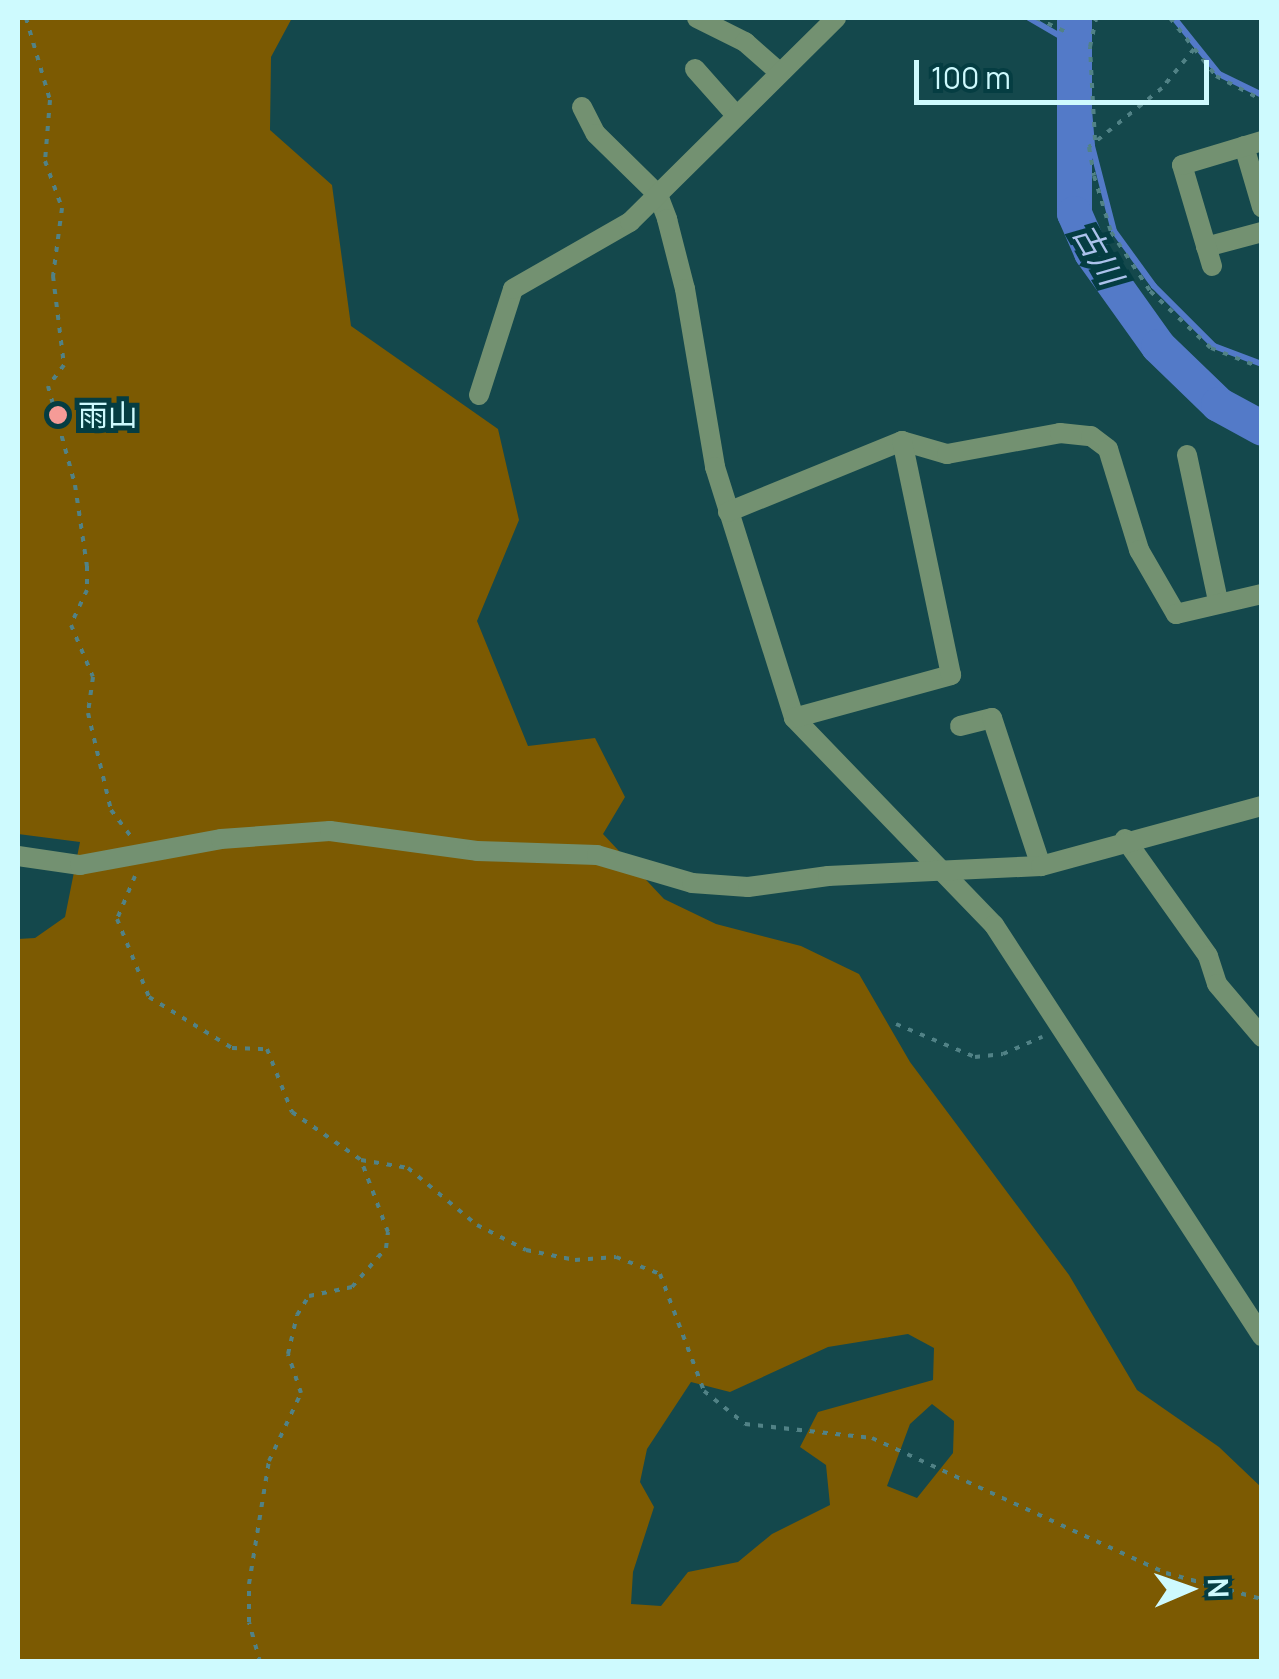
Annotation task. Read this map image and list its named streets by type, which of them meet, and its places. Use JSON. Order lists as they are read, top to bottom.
{
  "water": ["古川"],
  "places": ["雨山"],
  "scale_bar": "100 m",
  "north": "right"
}
